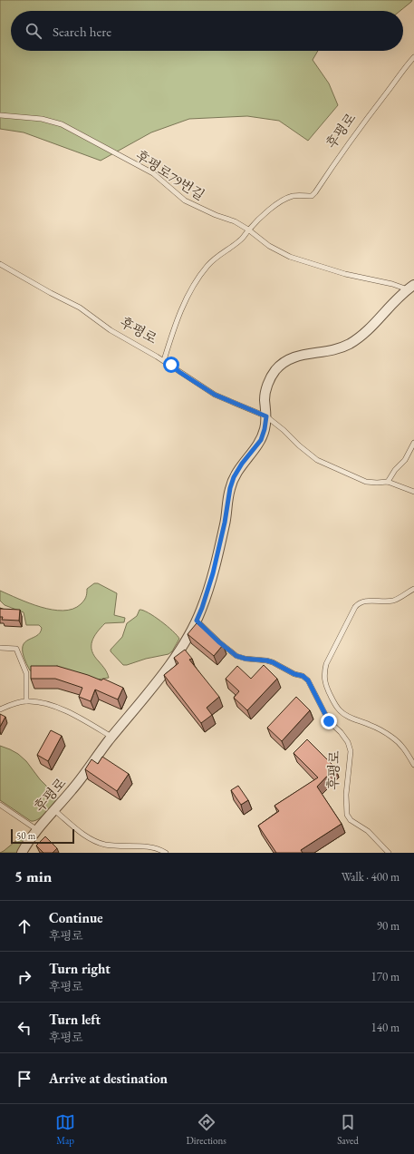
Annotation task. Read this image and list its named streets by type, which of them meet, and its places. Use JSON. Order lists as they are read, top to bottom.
{
  "streets": {
    "street": ["후평로"],
    "lane": ["후평로79번길"]
  },
  "crossings": [
    ["후평로", "후평로79번길"]
  ],
  "scale_bar": "50 m",
  "page": {
    "search": "Search here",
    "scale": "50 m",
    "heading": ["5 min", "Walk · 400 m"],
    "list": [
      ["Continue", "후평로", "90 m"],
      ["Turn right", "후평로", "170 m"],
      ["Turn left", "후평로", "140 m"],
      "Arrive at destination"
    ],
    "nav": ["Map", "Directions", "Saved"]
  }
}
